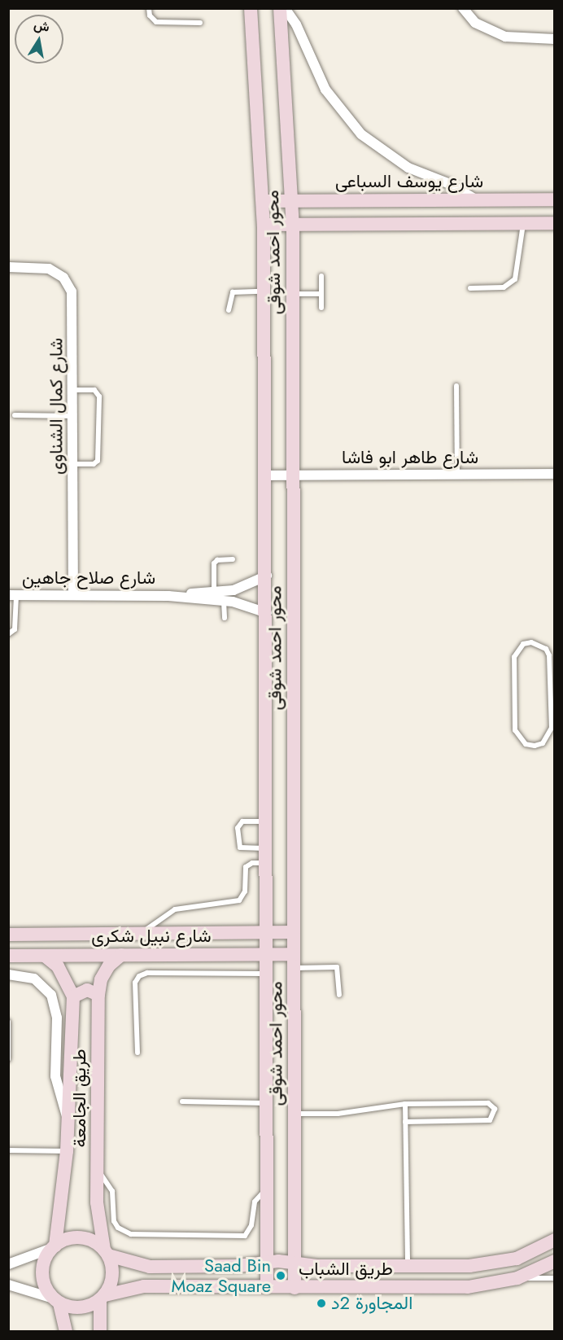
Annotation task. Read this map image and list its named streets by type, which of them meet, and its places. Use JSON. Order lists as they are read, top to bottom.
{
  "streets": {
    "street": [
      "شارع يوسف السباعى",
      "محور احمد شوقى",
      "شارع كمال الشناوى",
      "شارع طاهر ابو فاشا",
      "شارع صلاح جاهين",
      "شارع نبيل شكرى",
      "طريق الجامعة",
      "طريق الشباب"
    ]
  },
  "crossings": [
    ["شارع يوسف السباعى", "محور احمد شوقى"],
    ["محور احمد شوقى", "شارع طاهر ابو فاشا"],
    ["محور احمد شوقى", "شارع صلاح جاهين"],
    ["محور احمد شوقى", "شارع نبيل شكرى"],
    ["محور احمد شوقى", "طريق الشباب"],
    ["شارع كمال الشناوى", "شارع صلاح جاهين"],
    ["شارع نبيل شكرى", "طريق الجامعة"],
    ["طريق الجامعة", "طريق الشباب"]
  ],
  "places": ["Saad Bin Moaz Square", "المجاورة 2د"],
  "north": "top"
}
